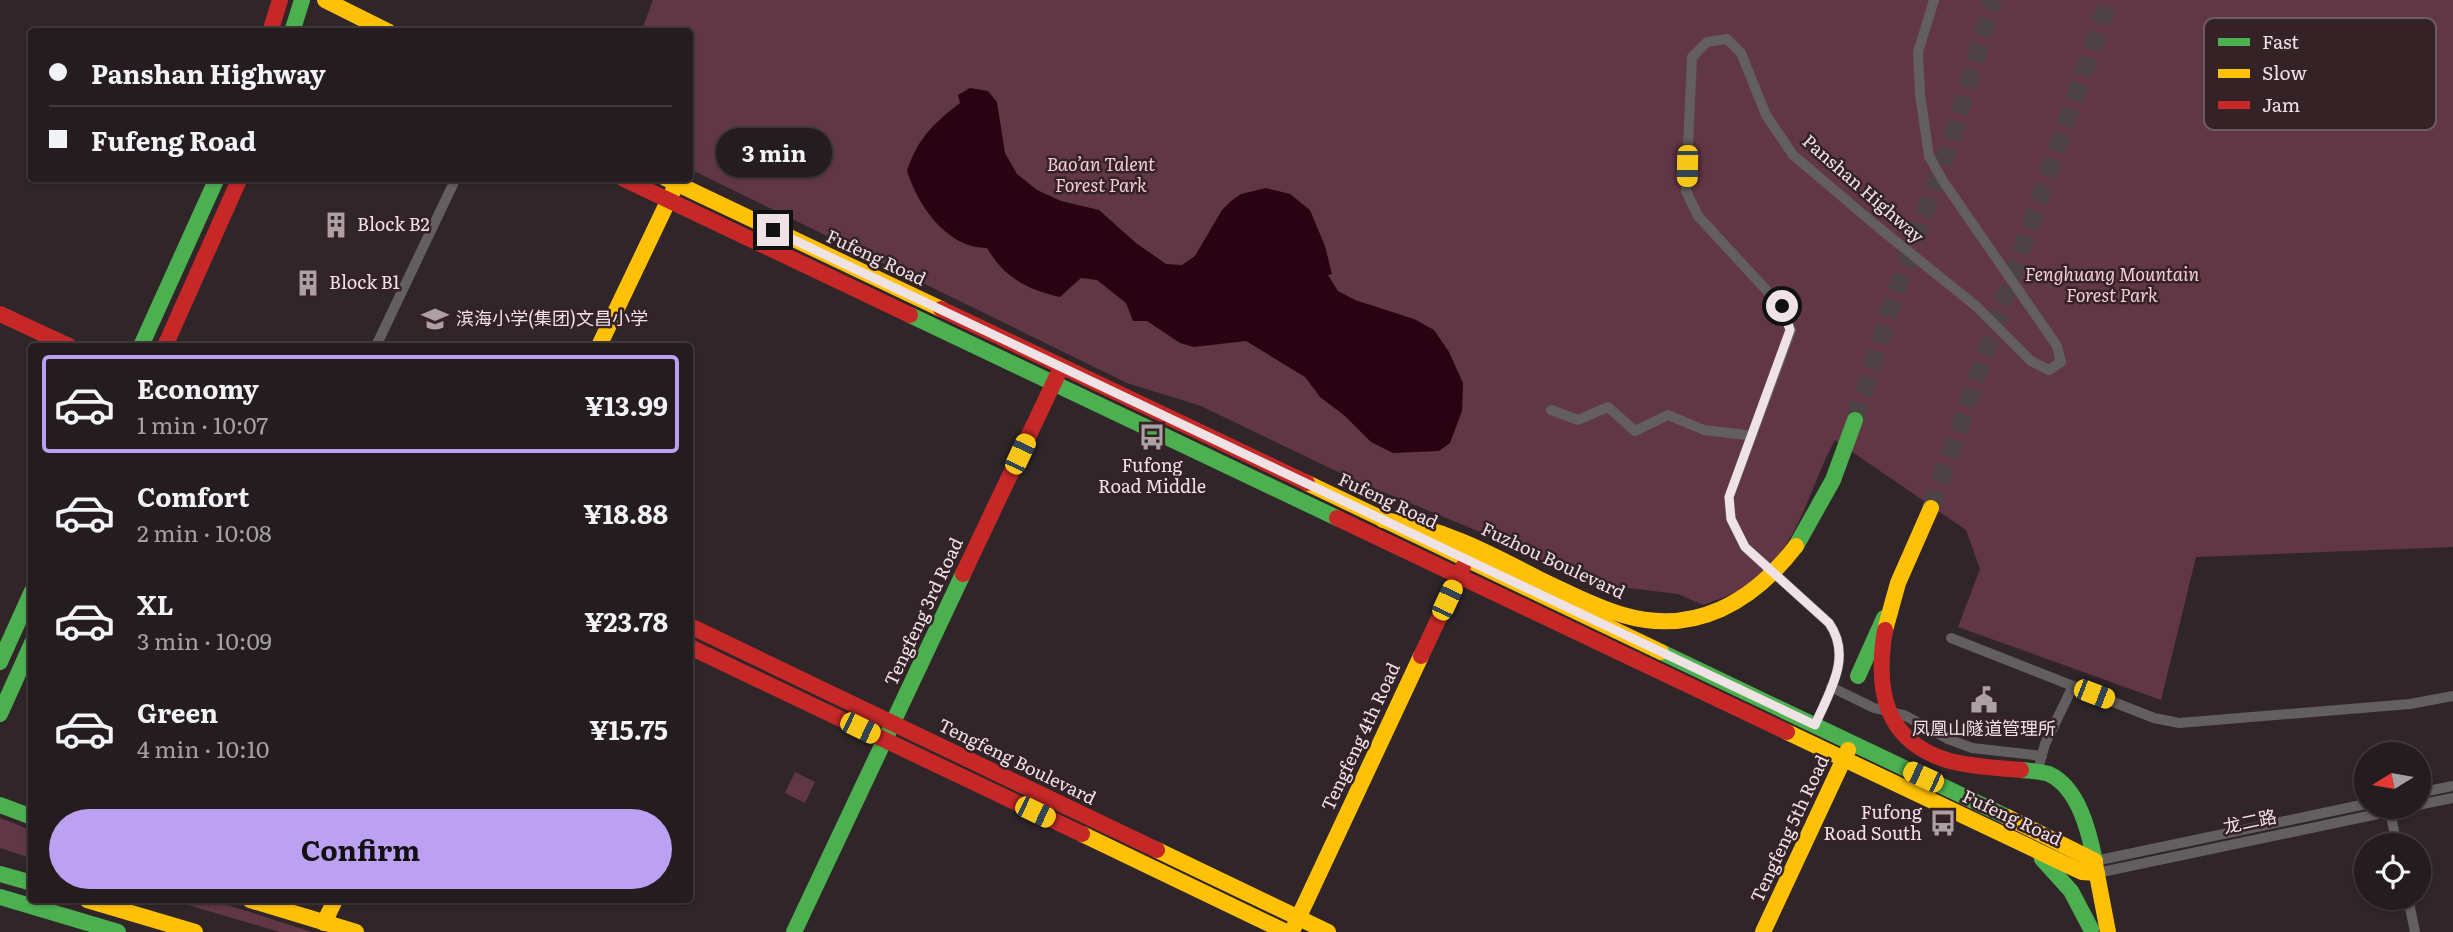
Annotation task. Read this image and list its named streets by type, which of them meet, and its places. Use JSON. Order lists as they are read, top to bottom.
{
  "streets": {
    "main road": [
      "Fufeng Road",
      "Fuzhou Boulevard",
      "Tengfeng 3rd Road",
      "Tengfeng 4th Road",
      "Tengfeng Boulevard",
      "Tengfeng 5th Road"
    ],
    "street": ["Panshan Highway", "龙二路"]
  },
  "crossings": [
    ["Panshan Highway", "Fufeng Road"],
    ["Fufeng Road", "Fuzhou Boulevard"],
    ["Fufeng Road", "Tengfeng 3rd Road"],
    ["Fufeng Road", "Tengfeng 4th Road"],
    ["Fufeng Road", "龙二路"],
    ["Fufeng Road", "Tengfeng 5th Road"],
    ["Tengfeng 3rd Road", "Tengfeng Boulevard"],
    ["Tengfeng 4th Road", "Tengfeng Boulevard"]
  ],
  "parks": ["Bao’an Talent Forest Park", "Fenghuang Mountain Forest Park"],
  "places": {
    "building": ["Block B2", "Block B1"],
    "school or university": ["滨海小学(集团)文昌小学"],
    "bus stop": ["Fufong Road Middle", "Fufong Road South"],
    "public building": ["凤凰山隧道管理所"]
  },
  "legend": ["Fast", "Slow", "Jam"],
  "north": "left",
  "page": {
    "banner": ["Panshan Highway", "Fufeng Road"],
    "bubble": "3 min",
    "list": [
      {
        "name": "Economy",
        "note": "1 min · 10:07",
        "value": "¥13.99"
      },
      {
        "name": "Comfort",
        "note": "2 min · 10:08",
        "value": "¥18.88"
      },
      {
        "name": "XL",
        "note": "3 min · 10:09",
        "value": "¥23.78"
      },
      {
        "name": "Green",
        "note": "4 min · 10:10",
        "value": "¥15.75"
      }
    ],
    "buttons": "Confirm"
  }
}
